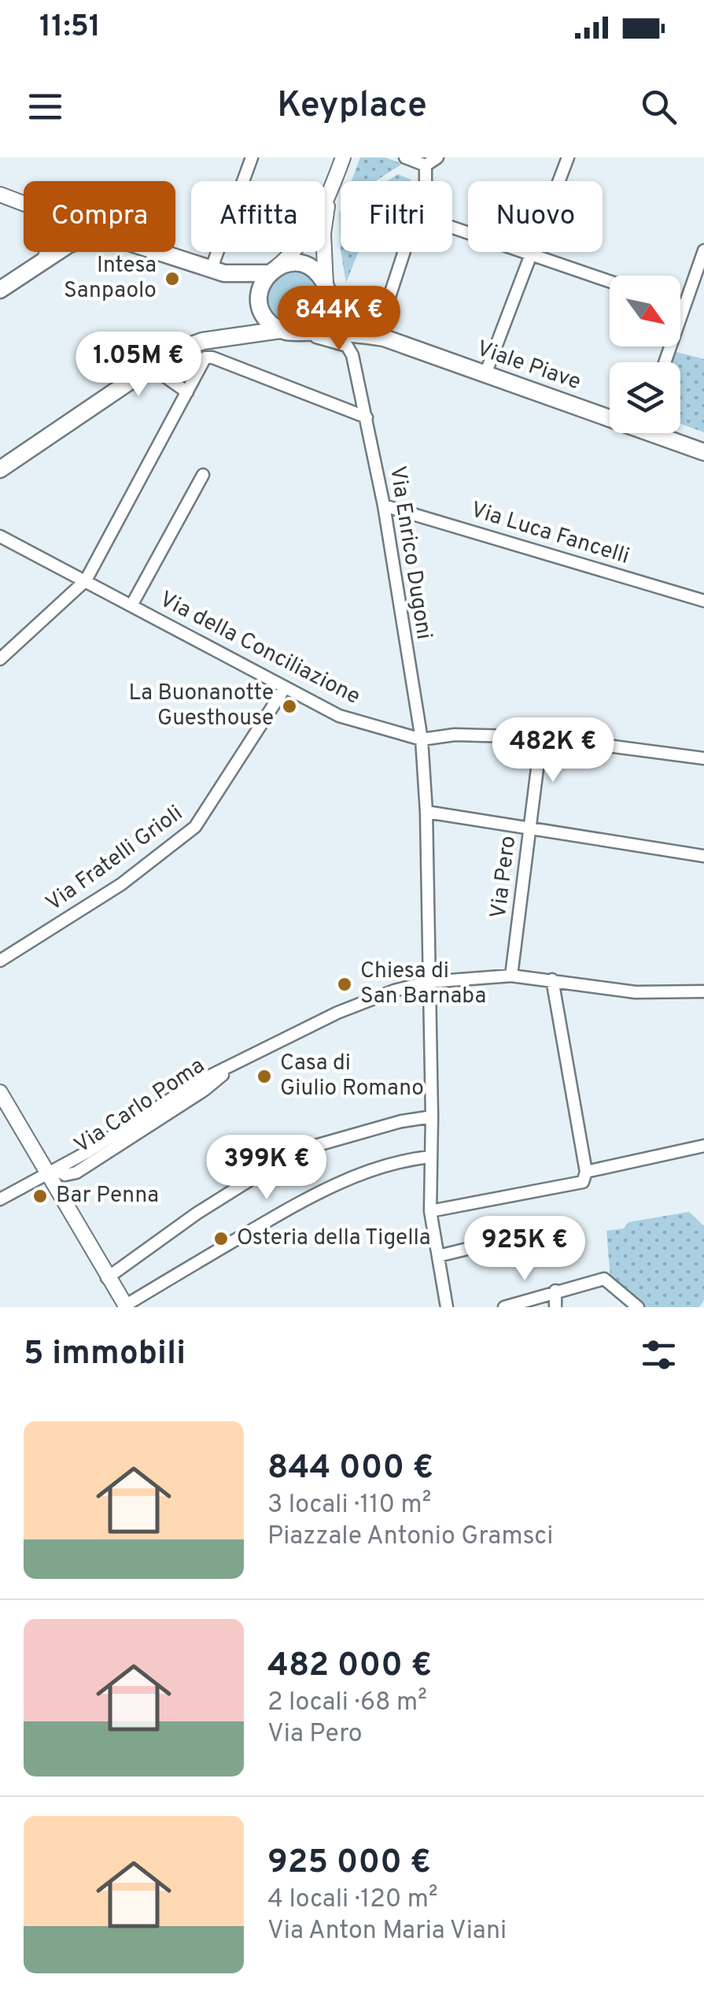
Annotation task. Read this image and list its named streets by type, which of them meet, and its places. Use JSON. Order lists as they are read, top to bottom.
{
  "streets": {
    "main road": ["Viale Piave"],
    "street": [
      "Via Luca Fancelli",
      "Via Enrico Dugoni",
      "Via della Conciliazione",
      "Via Fratelli Grioli",
      "Via Pero",
      "Via Carlo Poma"
    ]
  },
  "crossings": [
    ["Via Luca Fancelli", "Via Enrico Dugoni"],
    ["Via Enrico Dugoni", "Via della Conciliazione"],
    ["Via Enrico Dugoni", "Via Carlo Poma"],
    ["Via della Conciliazione", "Via Fratelli Grioli"],
    ["Via della Conciliazione", "Via Pero"],
    ["Via Pero", "Via Carlo Poma"]
  ],
  "places": [
    "Intesa Sanpaolo",
    "La Buonanotte Guesthouse",
    "Chiesa di San Barnaba",
    "Casa di Giulio Romano",
    "Bar Penna",
    "Osteria della Tigella"
  ],
  "north": "bottom right",
  "page": {
    "status": "11:51",
    "header": "Keyplace",
    "chip": [
      "Compra",
      "Affitta",
      "Filtri",
      "Nuovo"
    ],
    "price": [
      "844K €",
      "1.05M €",
      "482K €",
      "399K €",
      "925K €"
    ],
    "heading": "5 immobili",
    "list": [
      {
        "name": "844 000 €",
        "note": "3 locali · 110 m² · Piazzale Antonio Gramsci"
      },
      {
        "name": "482 000 €",
        "note": "2 locali · 68 m² · Via Pero"
      },
      {
        "name": "925 000 €",
        "note": "4 locali · 120 m² · Via Anton Maria Viani"
      }
    ]
  }
}
